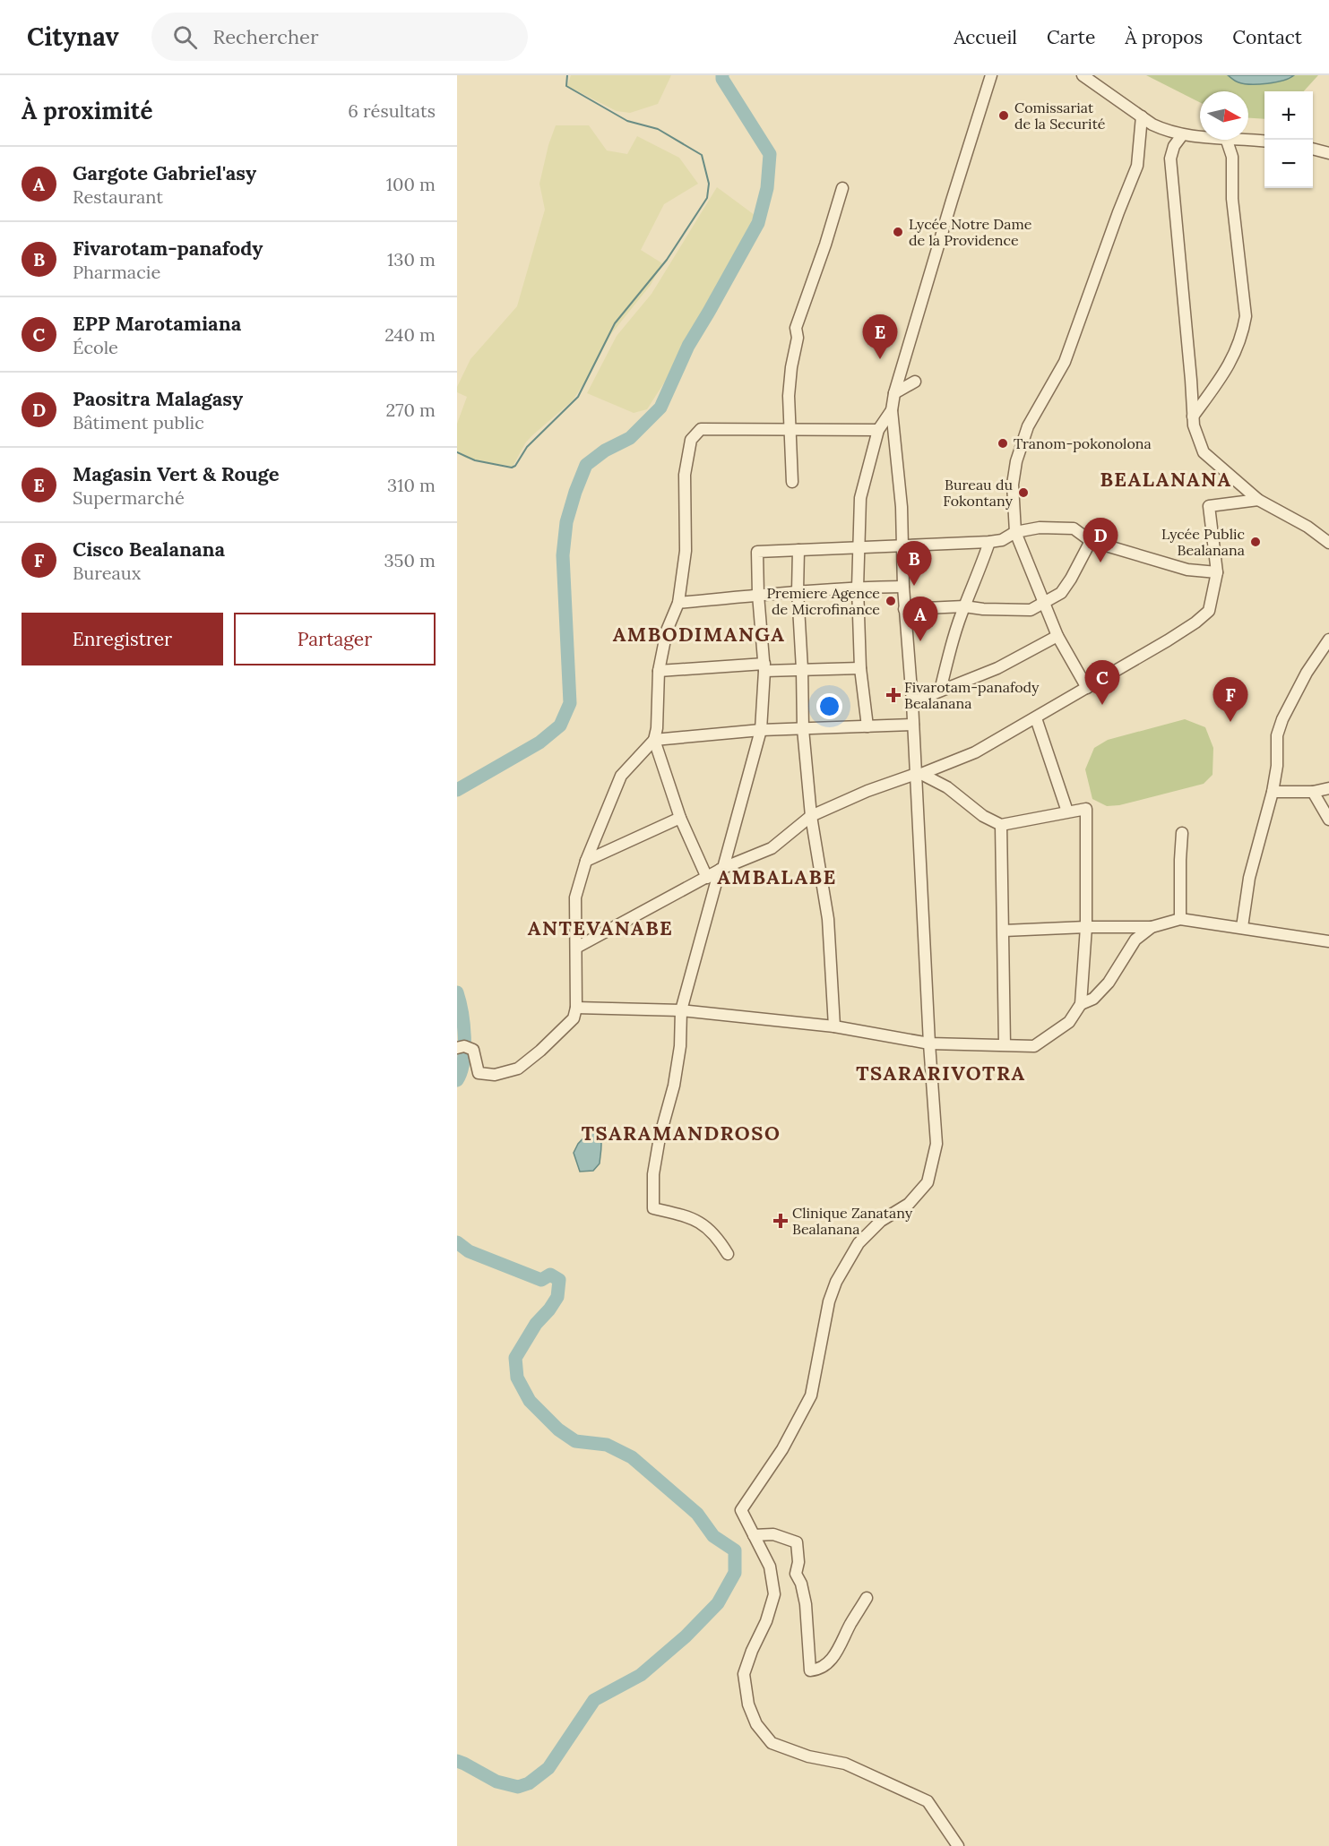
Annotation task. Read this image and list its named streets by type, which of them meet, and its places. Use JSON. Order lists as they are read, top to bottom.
{
  "districts": [
    "BEALANANA",
    "AMBODIMANGA",
    "AMBALABE",
    "ANTEVANABE",
    "TSARARIVOTRA",
    "TSARAMANDROSO"
  ],
  "places": {
    "other": [
      "Comissariat de la Securité",
      "Lycée Notre Dame de la Providence",
      "Tranom-pokonolona",
      "Bureau du Fokontany",
      "Lycée Public Bealanana",
      "Premiere Agence de Microfinance"
    ],
    "health": ["Fivarotam-panafody Bealanana", "Clinique Zanatany Bealanana"]
  },
  "north": "right",
  "page": {
    "header": "Citynav",
    "search": "Rechercher",
    "nav": [
      "Accueil",
      "Carte",
      "À propos",
      "Contact"
    ],
    "heading": ["À proximité", "6 résultats"],
    "map_buttons": ["+", "−"],
    "list": [
      {
        "mark": "A",
        "name": "Gargote Gabriel'asy",
        "note": "Restaurant",
        "value": "100 m"
      },
      {
        "mark": "B",
        "name": "Fivarotam-panafody",
        "note": "Pharmacie",
        "value": "130 m"
      },
      {
        "mark": "C",
        "name": "EPP Marotamiana",
        "note": "École",
        "value": "240 m"
      },
      {
        "mark": "D",
        "name": "Paositra Malagasy",
        "note": "Bâtiment public",
        "value": "270 m"
      },
      {
        "mark": "E",
        "name": "Magasin Vert & Rouge",
        "note": "Supermarché",
        "value": "310 m"
      },
      {
        "mark": "F",
        "name": "Cisco Bealanana",
        "note": "Bureaux",
        "value": "350 m"
      }
    ],
    "pins": [
      "E",
      "D",
      "B",
      "A",
      "C",
      "F"
    ],
    "buttons": ["Enregistrer", "Partager"]
  }
}
